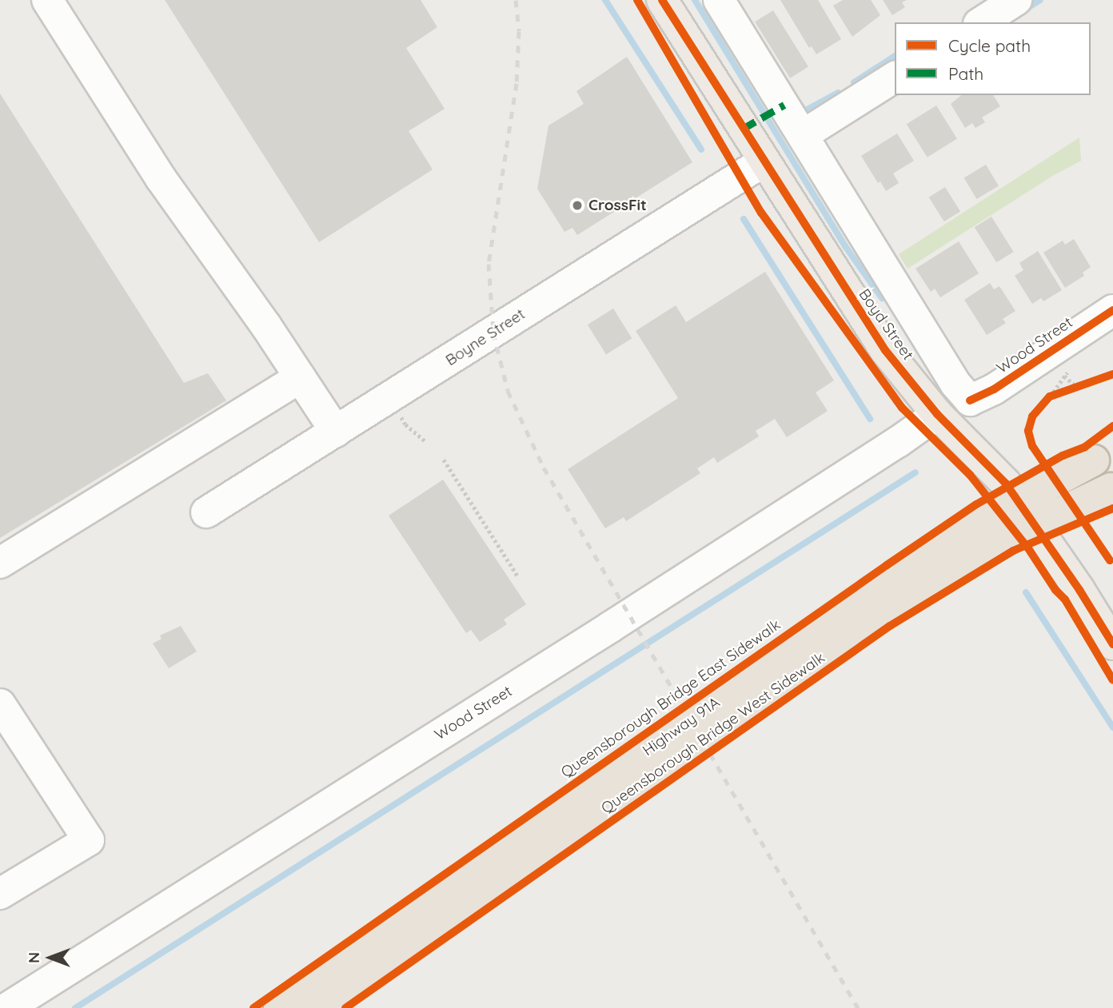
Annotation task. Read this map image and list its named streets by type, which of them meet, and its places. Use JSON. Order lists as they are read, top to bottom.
{
  "streets": {
    "highway": ["Highway 91A"],
    "main road": ["Boyd Street"],
    "street": ["Boyne Street", "Wood Street"],
    "cycle path": ["Queensborough Bridge East Sidewalk", "Queensborough Bridge West Sidewalk"]
  },
  "crossings": [
    ["Boyd Street", "Boyne Street"],
    ["Boyd Street", "Wood Street"]
  ],
  "places": ["CrossFit"],
  "legend": ["Cycle path", "Path"],
  "north": "left"
}
